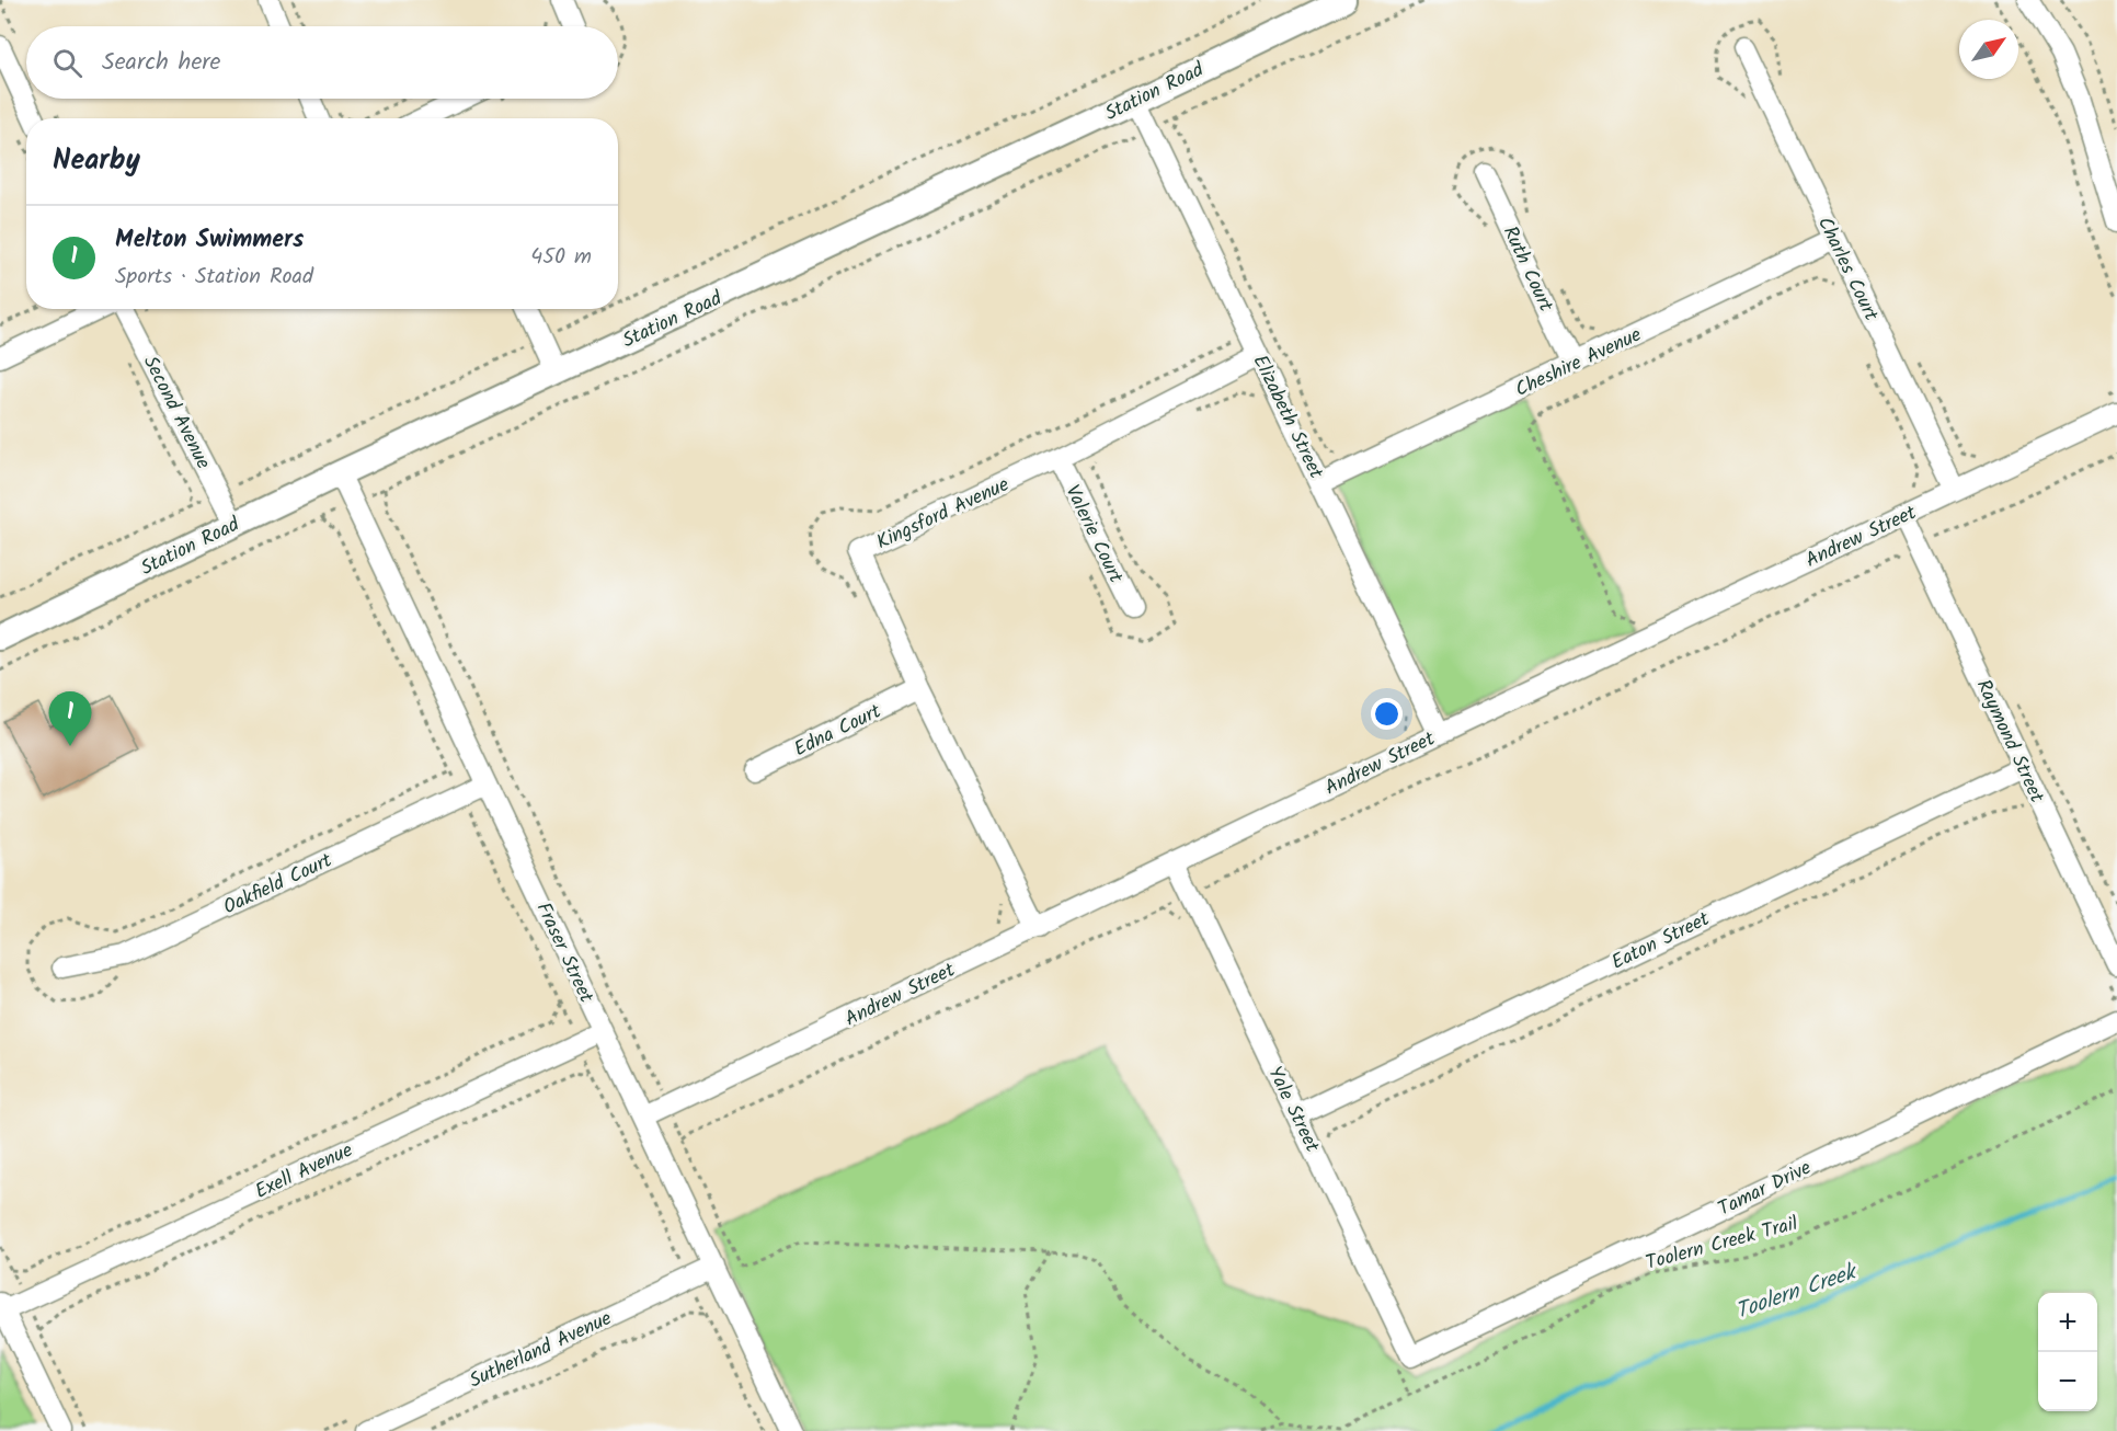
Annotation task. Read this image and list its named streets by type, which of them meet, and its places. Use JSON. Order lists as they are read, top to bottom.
{
  "streets": {
    "street": [
      "Station Road",
      "Ruth Court",
      "Charles Court",
      "Cheshire Avenue",
      "Second Avenue",
      "Elizabeth Street",
      "Kingsford Avenue",
      "Valerie Court",
      "Andrew Street",
      "Edna Court",
      "Raymond Street",
      "Oakfield Court",
      "Eaton Street",
      "Fraser Street",
      "Yale Street",
      "Exell Avenue",
      "Tamar Drive",
      "Sutherland Avenue"
    ],
    "path": ["Toolern Creek Trail"]
  },
  "crossings": [
    ["Station Road", "Second Avenue"],
    ["Station Road", "Elizabeth Street"],
    ["Station Road", "Fraser Street"],
    ["Ruth Court", "Cheshire Avenue"],
    ["Charles Court", "Cheshire Avenue"],
    ["Charles Court", "Andrew Street"],
    ["Cheshire Avenue", "Elizabeth Street"],
    ["Elizabeth Street", "Kingsford Avenue"],
    ["Elizabeth Street", "Andrew Street"],
    ["Kingsford Avenue", "Valerie Court"],
    ["Kingsford Avenue", "Andrew Street"],
    ["Kingsford Avenue", "Edna Court"],
    ["Andrew Street", "Raymond Street"],
    ["Andrew Street", "Fraser Street"],
    ["Andrew Street", "Yale Street"],
    ["Raymond Street", "Eaton Street"],
    ["Oakfield Court", "Fraser Street"],
    ["Eaton Street", "Yale Street"],
    ["Fraser Street", "Exell Avenue"],
    ["Fraser Street", "Sutherland Avenue"],
    ["Yale Street", "Tamar Drive"]
  ],
  "water": ["Toolern Creek"],
  "north": "top right",
  "page": {
    "search": "Search here",
    "heading": "Nearby",
    "list": [
      {
        "mark": "1",
        "name": "Melton Swimmers",
        "note": "Sports · Station Road",
        "value": "450 m"
      }
    ],
    "pins": "1",
    "map_buttons": ["+", "−"]
  }
}
